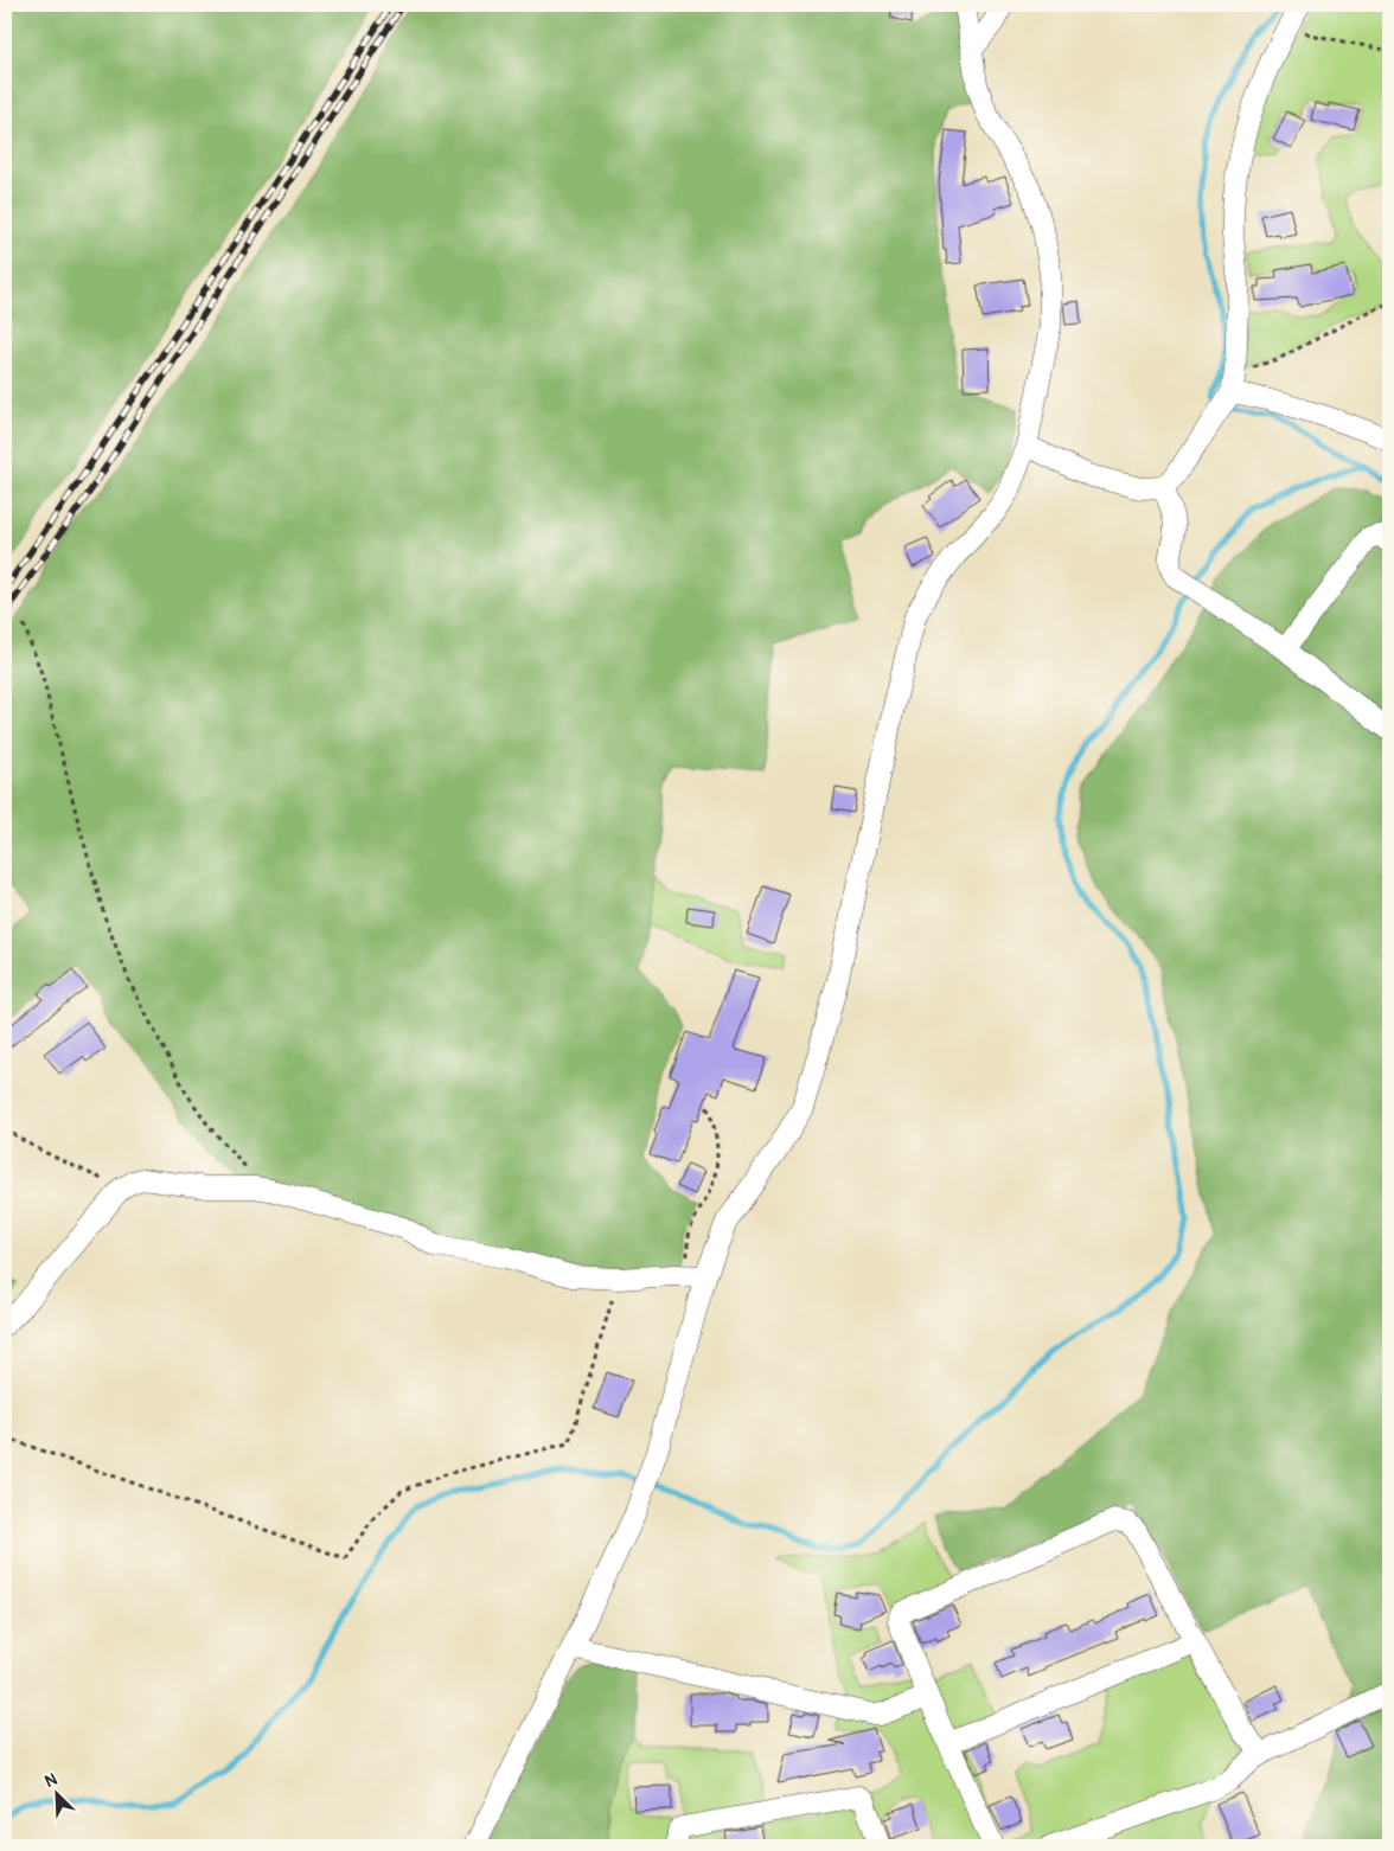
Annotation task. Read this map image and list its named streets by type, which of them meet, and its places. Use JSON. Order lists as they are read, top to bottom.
{
  "north": "top left"
}
